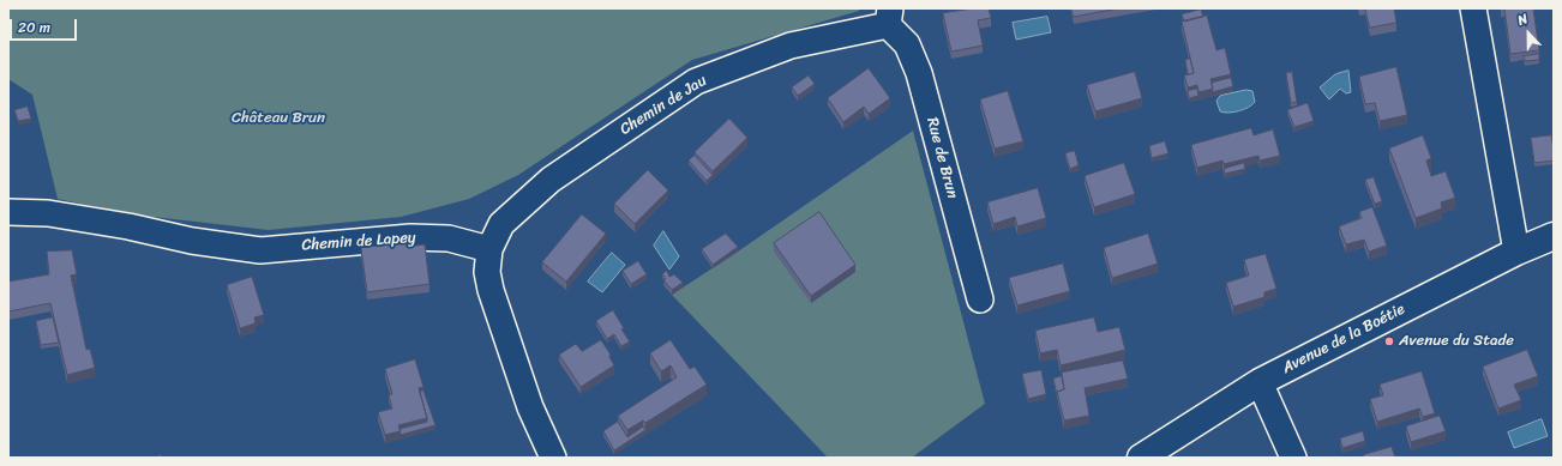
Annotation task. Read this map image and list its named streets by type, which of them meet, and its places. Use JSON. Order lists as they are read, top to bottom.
{
  "streets": {
    "main road": ["Avenue de la Boétie"],
    "street": ["Chemin de Jau", "Rue de Brun", "Chemin de Lapey"]
  },
  "crossings": [
    ["Chemin de Jau", "Rue de Brun"],
    ["Chemin de Jau", "Chemin de Lapey"]
  ],
  "parks": ["Château Brun"],
  "places": ["Avenue du Stade"],
  "scale_bar": "20 m",
  "north": "top"
}
